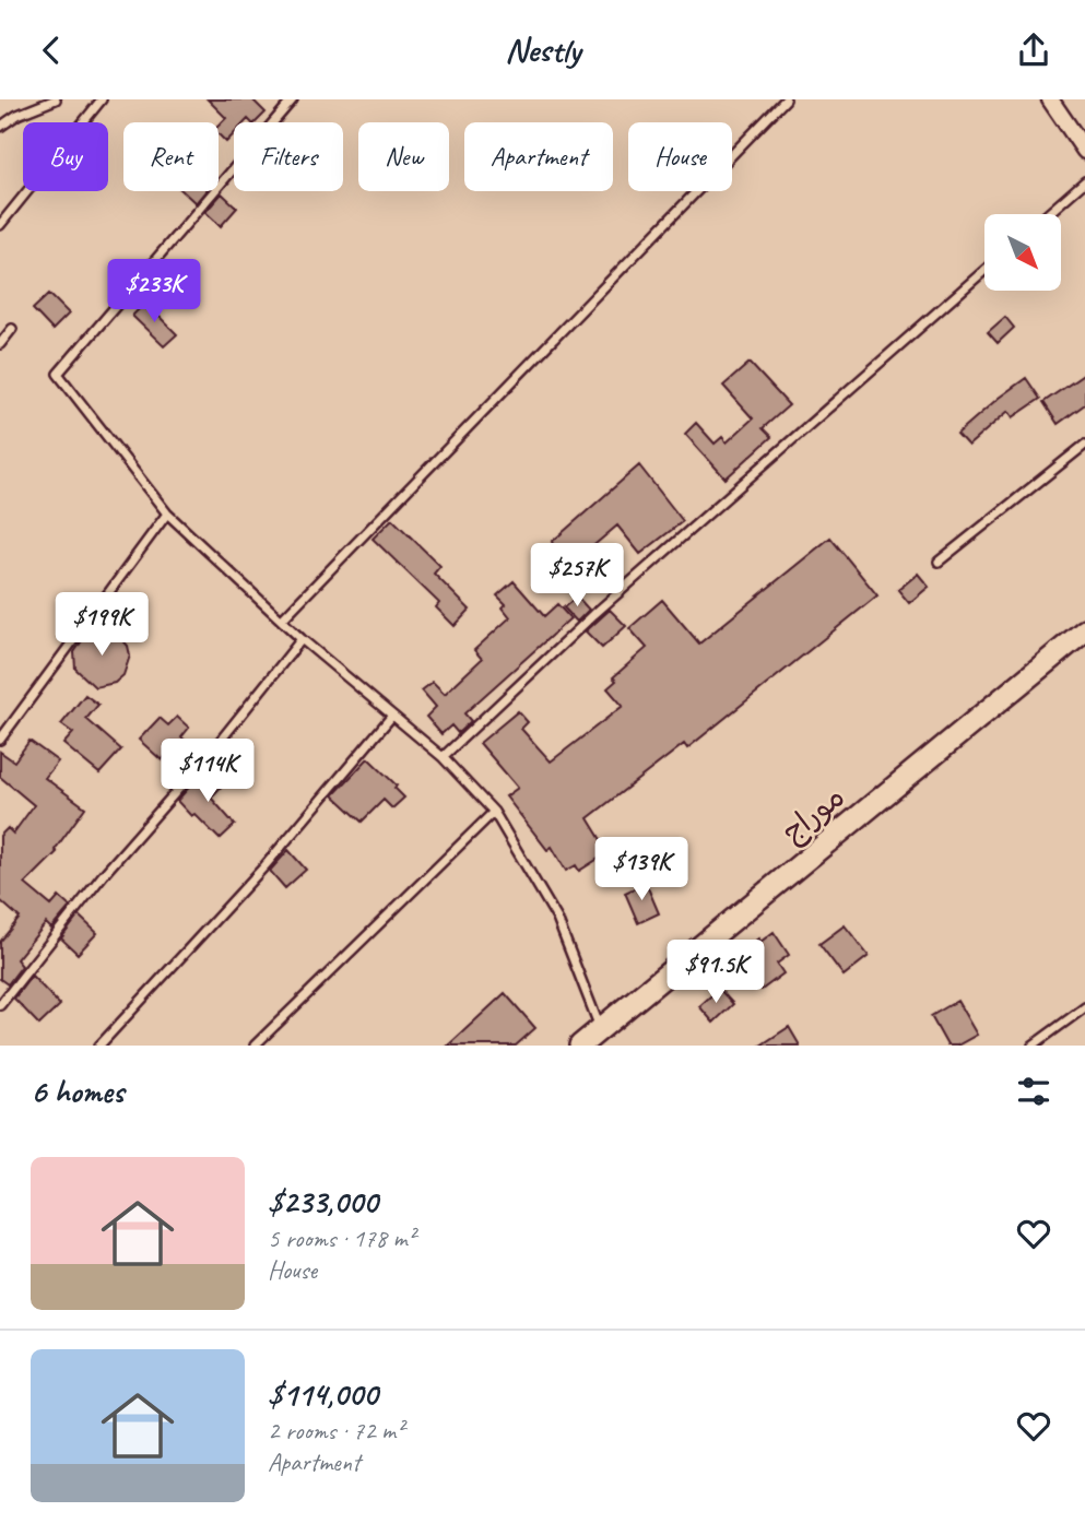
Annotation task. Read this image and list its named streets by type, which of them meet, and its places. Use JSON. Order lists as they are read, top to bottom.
{
  "streets": {
    "main road": ["موراج"]
  },
  "north": "bottom right",
  "page": {
    "header": "Nestly",
    "chip": [
      "Buy",
      "Rent",
      "Filters",
      "New",
      "Apartment",
      "House"
    ],
    "price": [
      "$233K",
      "$257K",
      "$199K",
      "$114K",
      "$139K",
      "$91.5K"
    ],
    "heading": "6 homes",
    "list": [
      {
        "name": "$233,000",
        "note": "5 rooms · 178 m² · House"
      },
      {
        "name": "$114,000",
        "note": "2 rooms · 72 m² · Apartment"
      }
    ]
  }
}
